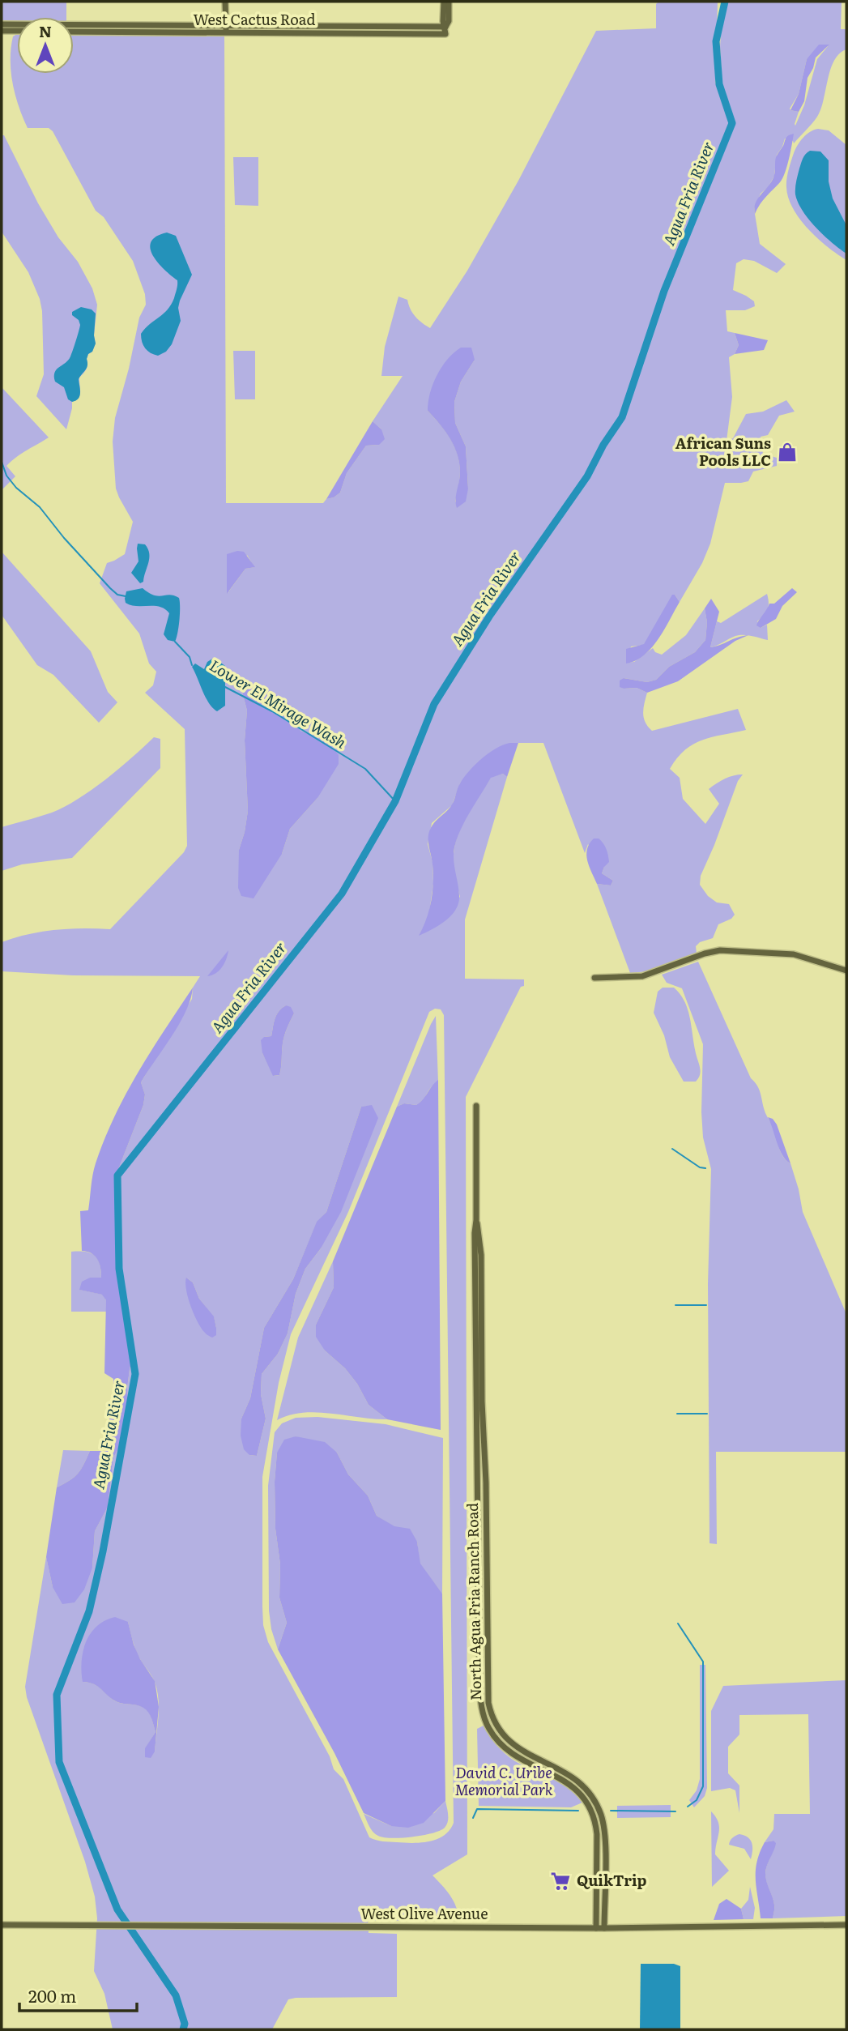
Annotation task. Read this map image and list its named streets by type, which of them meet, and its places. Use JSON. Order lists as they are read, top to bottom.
{
  "streets": {
    "street": ["West Cactus Road", "North Agua Fria Ranch Road", "West Olive Avenue"]
  },
  "crossings": [
    ["North Agua Fria Ranch Road", "West Olive Avenue"]
  ],
  "water": ["Agua Fria River", "Lower El Mirage Wash"],
  "parks": ["David C. Uribe Memorial Park"],
  "places": {
    "shop": ["African Suns Pools LLC"],
    "supermarket": ["QuikTrip"]
  },
  "scale_bar": "200 m",
  "north": "top"
}
